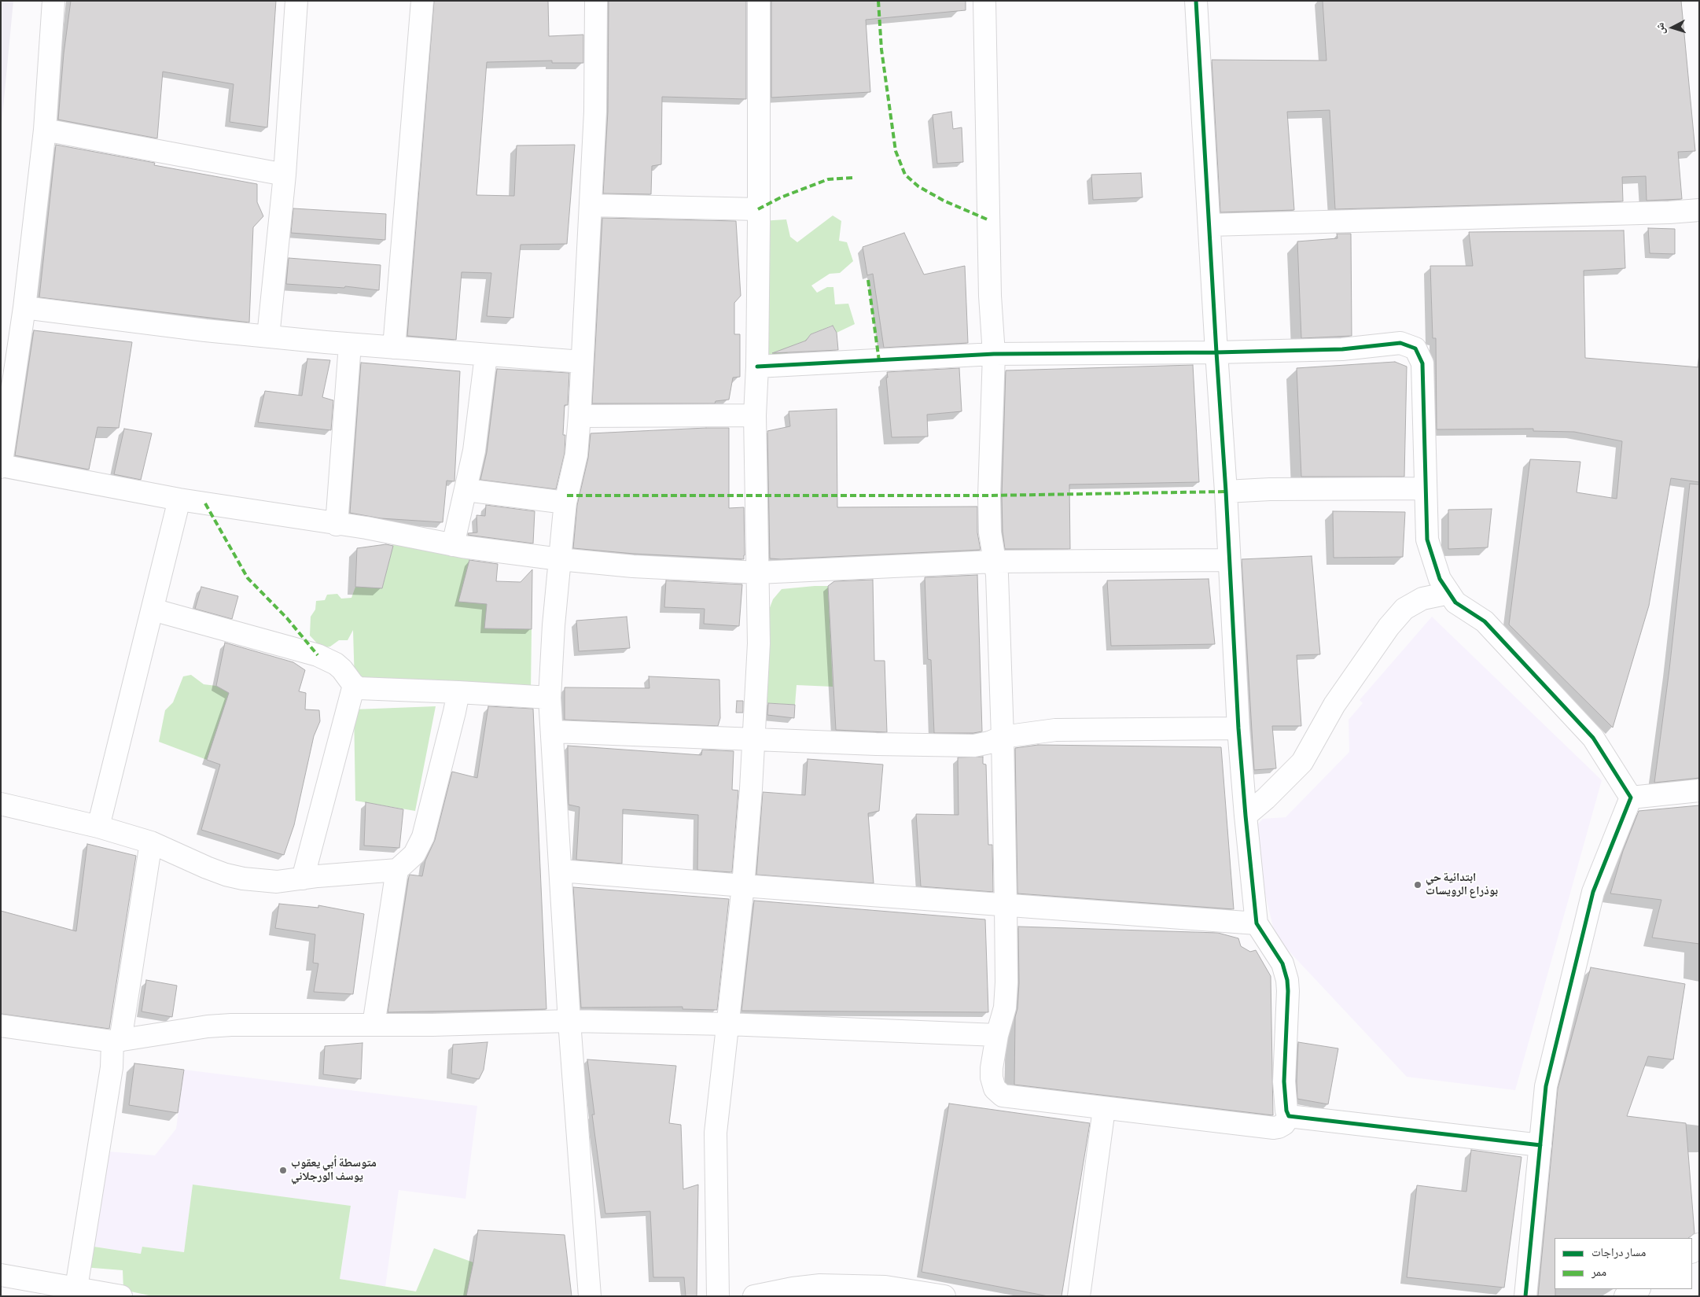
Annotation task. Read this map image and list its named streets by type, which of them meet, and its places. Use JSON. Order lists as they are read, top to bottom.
{
  "places": ["ابتدائية حي بوذراع الرويسات", "متوسطة أبي يعقوب يوسف الورجلاني"],
  "legend": ["مسار دراجات", "ممر"],
  "north": "left"
}
